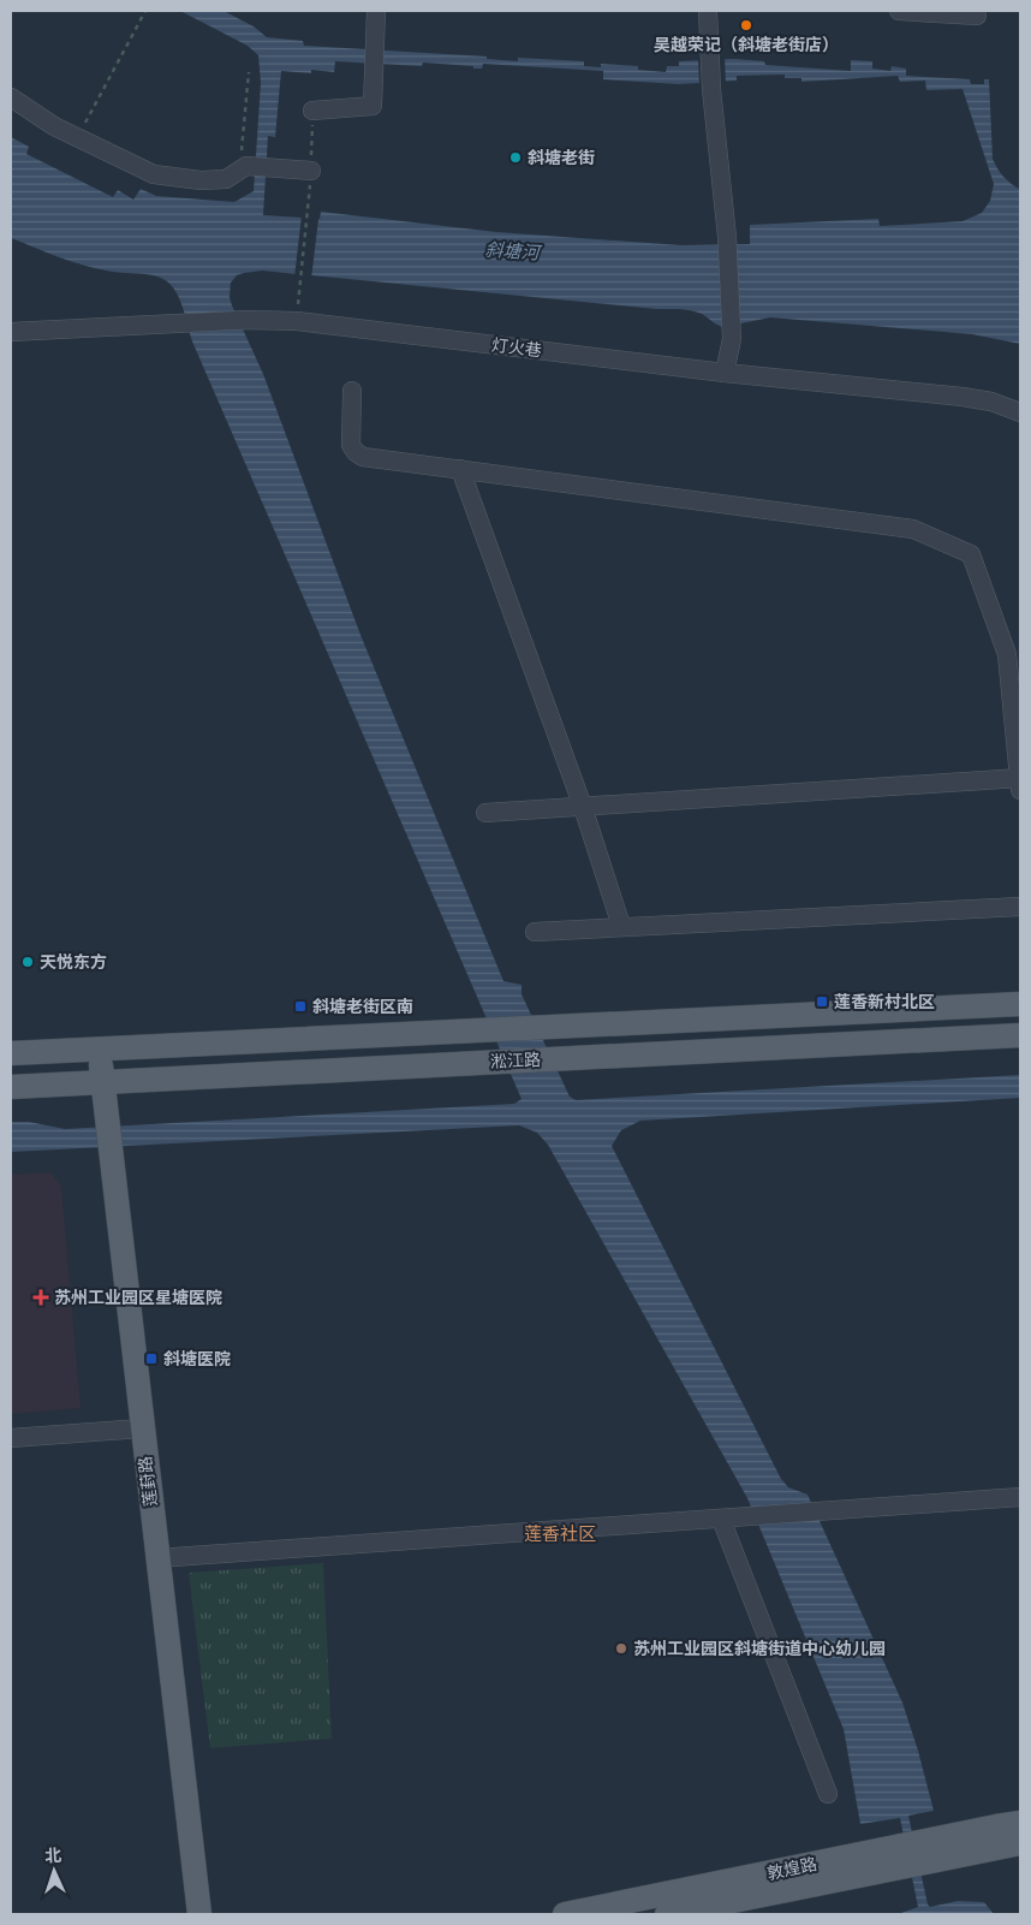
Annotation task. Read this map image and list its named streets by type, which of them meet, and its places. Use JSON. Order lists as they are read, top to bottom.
{
  "streets": {
    "main road": ["淞江路", "莲葑路", "敦煌路"],
    "street": ["灯火巷"]
  },
  "crossings": [
    ["淞江路", "莲葑路"]
  ],
  "districts": ["莲香社区"],
  "water": ["斜塘河"],
  "places": {
    "other": [
      "吴越荣记（斜塘老街店）",
      "斜塘老街",
      "天悦东方",
      "苏州工业园区斜塘街道中心幼儿园"
    ],
    "transit": ["莲香新村北区", "斜塘老街区南", "斜塘医院"],
    "health": ["苏州工业园区星塘医院"]
  },
  "north": "top"
}
